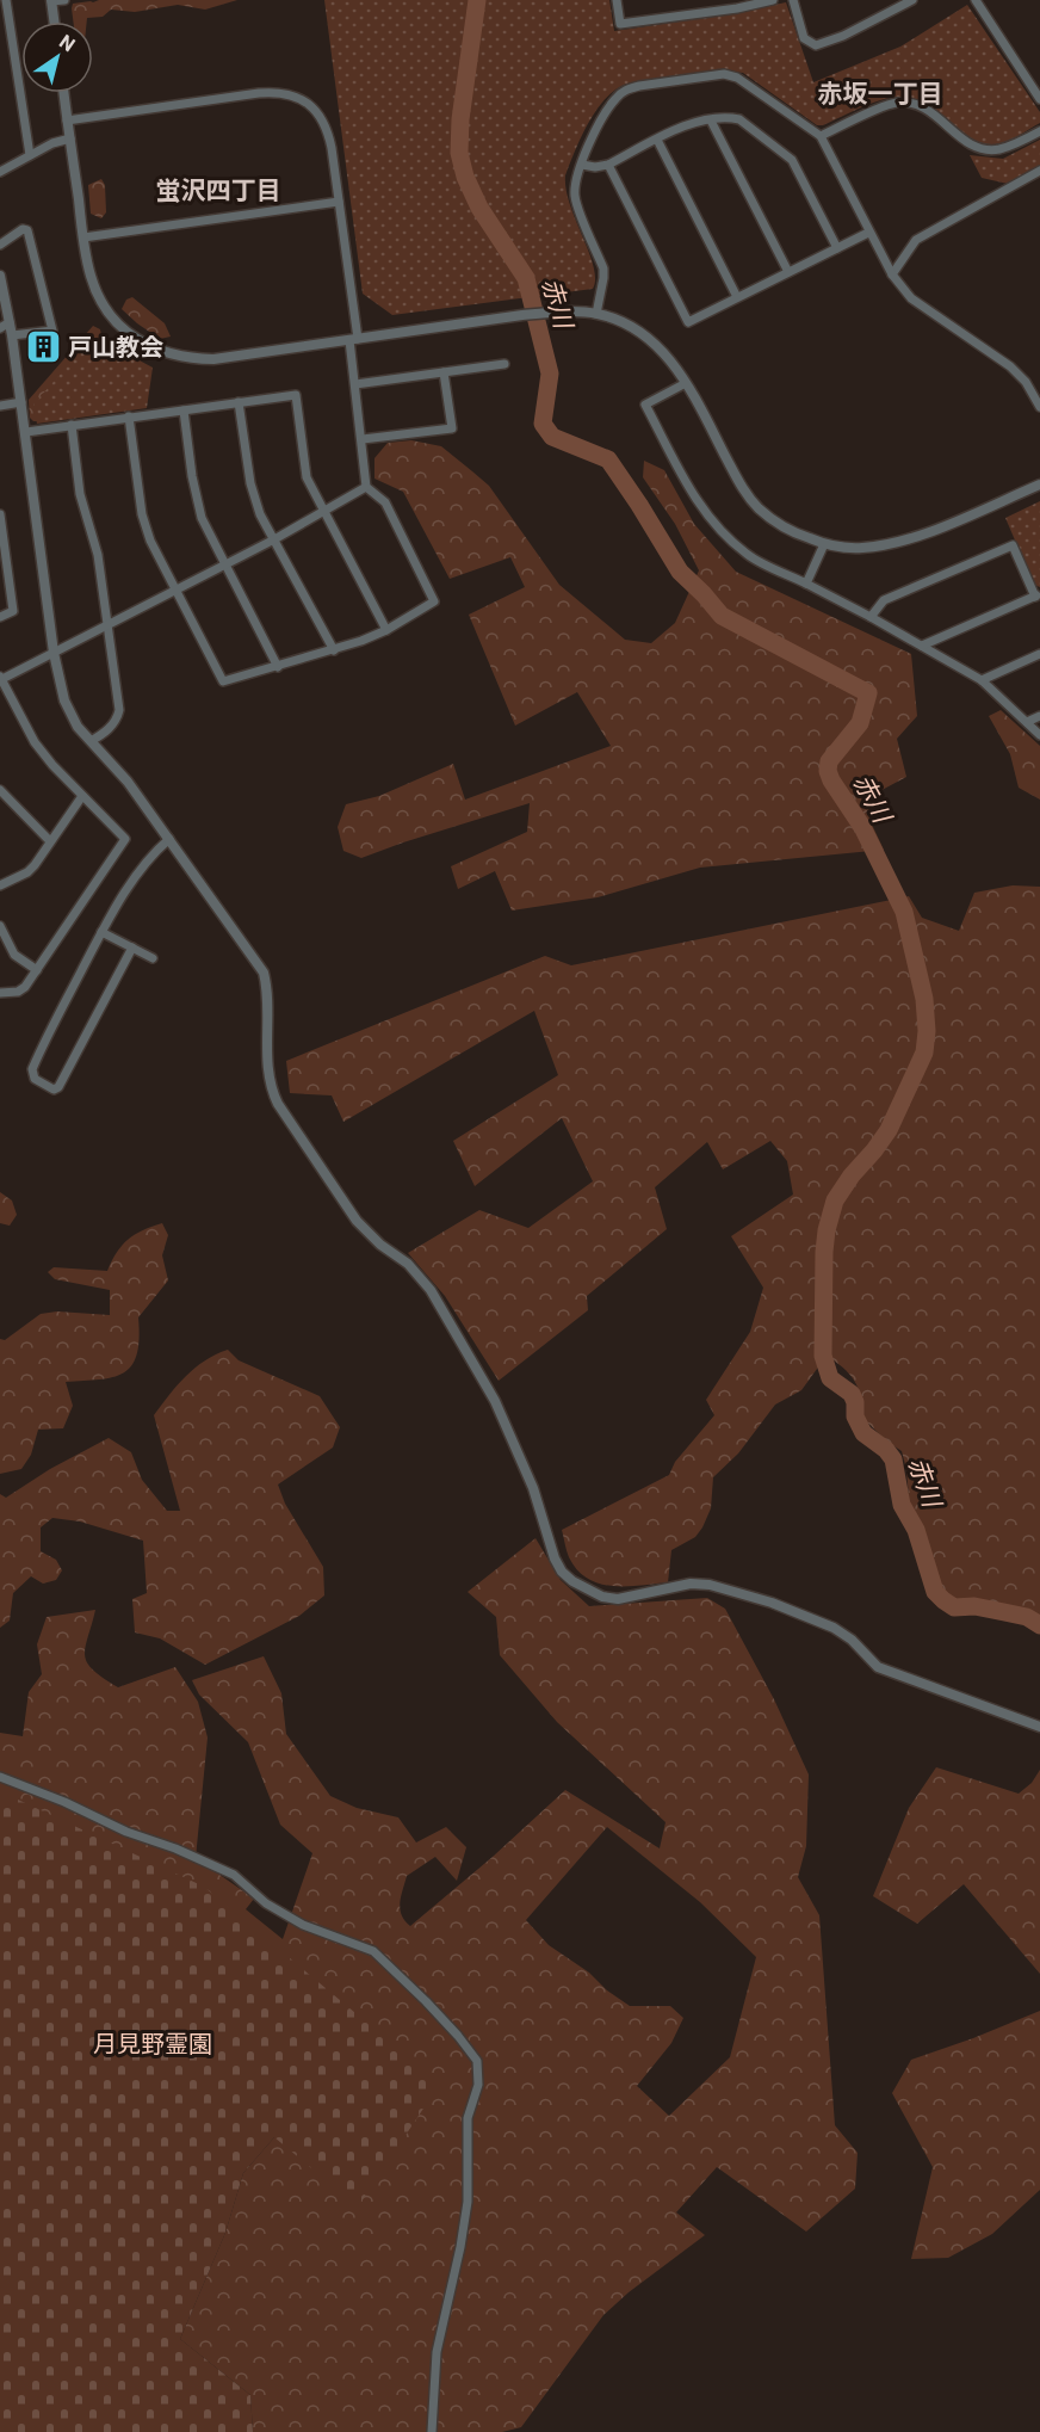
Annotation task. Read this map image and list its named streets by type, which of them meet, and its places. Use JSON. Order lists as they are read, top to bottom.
{
  "districts": ["赤坂一丁目", "蛍沢四丁目"],
  "water": ["赤川"],
  "parks": ["月見野霊園"],
  "places": {
    "building": ["戸山教会"]
  },
  "north": "top right"
}
